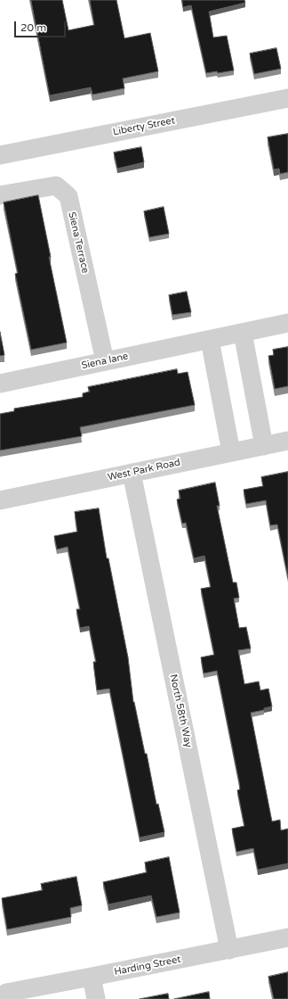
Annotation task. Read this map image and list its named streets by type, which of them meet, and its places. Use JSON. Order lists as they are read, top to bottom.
{
  "streets": {
    "street": [
      "Liberty Street",
      "Siena Terrace",
      "Siena lane",
      "West Park Road",
      "North 58th Way",
      "Harding Street"
    ]
  },
  "crossings": [
    ["Siena Terrace", "Siena lane"],
    ["West Park Road", "North 58th Way"],
    ["North 58th Way", "Harding Street"]
  ],
  "scale_bar": "20 m"
}
